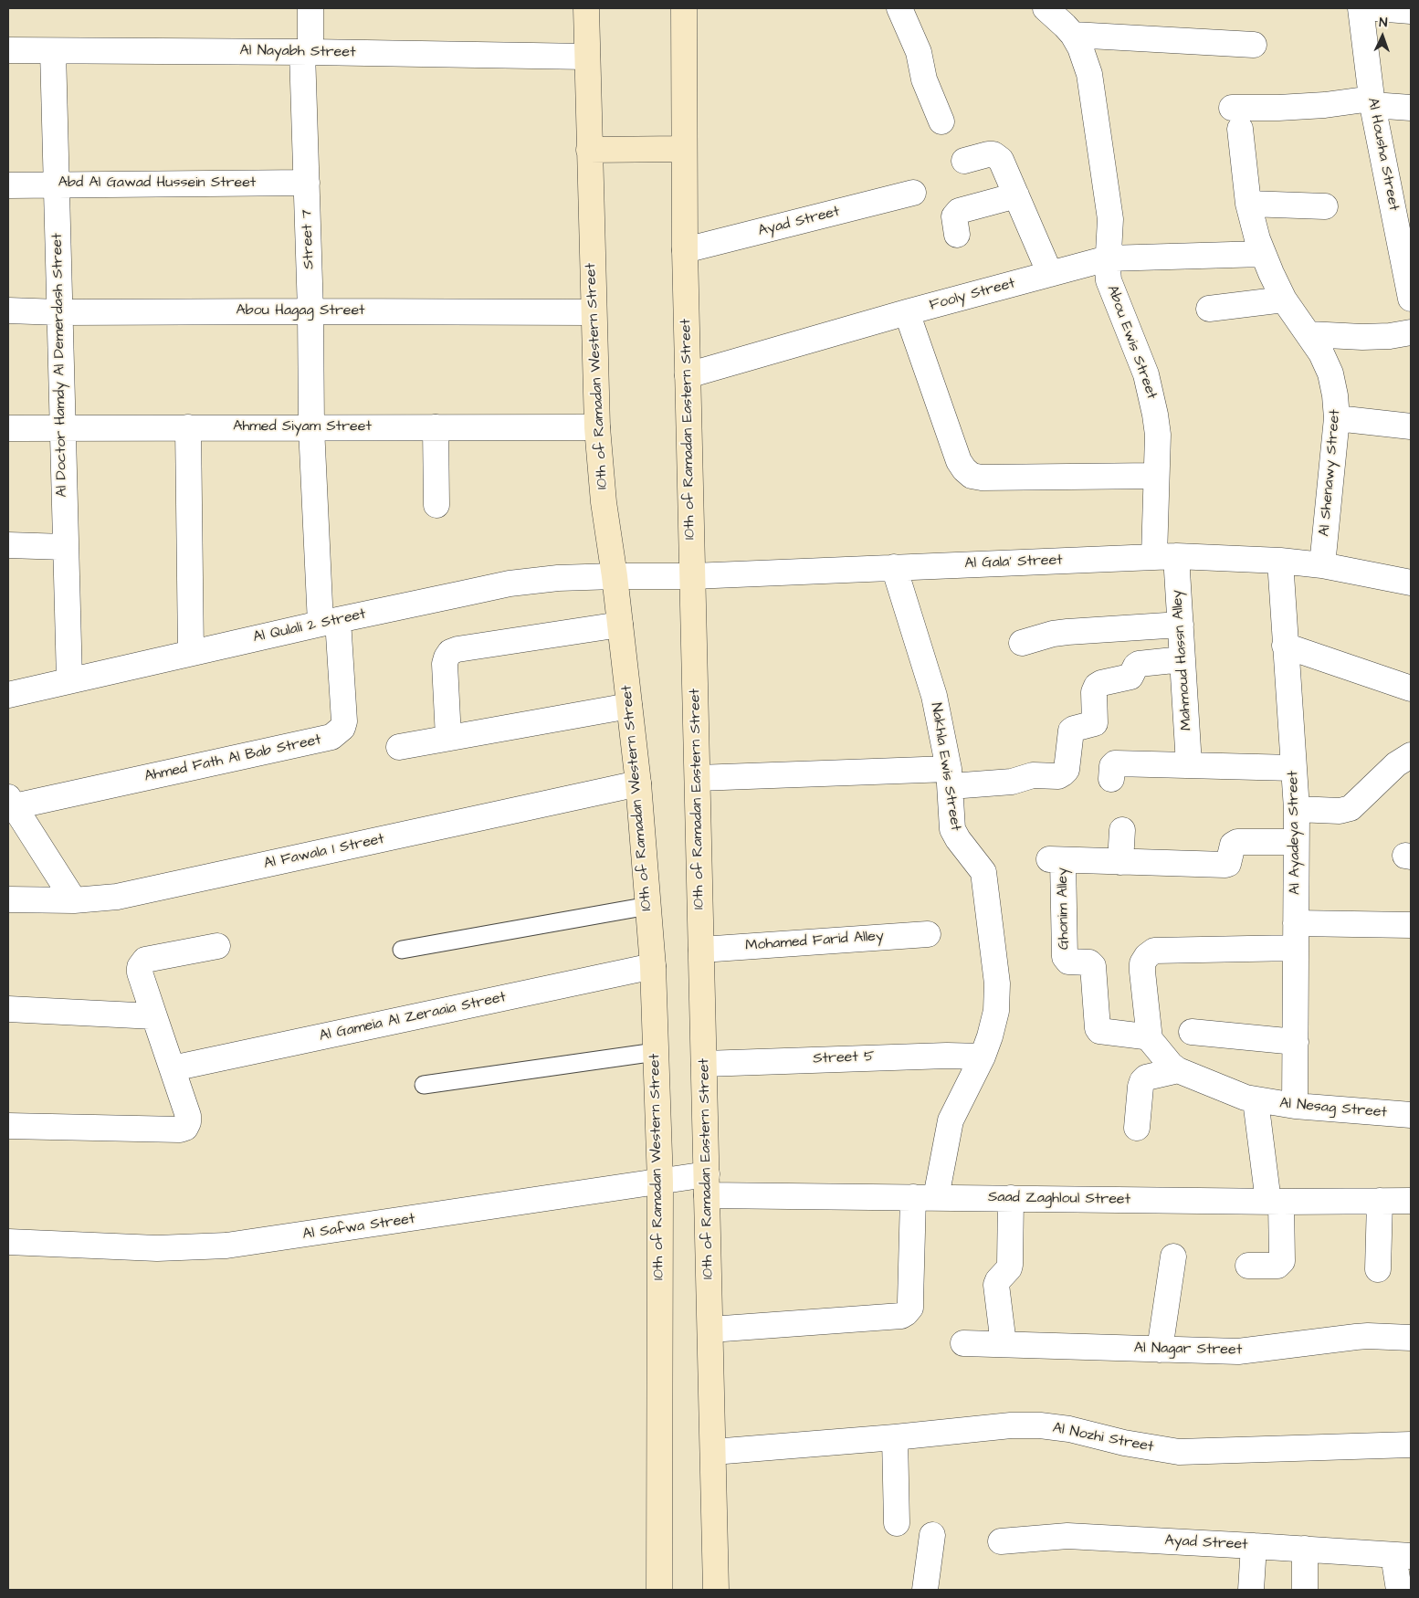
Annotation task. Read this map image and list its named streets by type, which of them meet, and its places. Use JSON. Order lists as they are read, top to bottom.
{
  "streets": {
    "street": [
      "Al Nayabh Street",
      "Al Housha Street",
      "Abd Al Gawad Hussein Street",
      "Ayad Street",
      "Street 7",
      "Fooly Street",
      "Abou Hagag Street",
      "Abou Ewis Street",
      "Al Doctor Hamdy Al Demerdash Street",
      "10th of Ramadan Western Street",
      "Ahmed Siyam Street",
      "10th of Ramadan Eastern Street",
      "Al Shenawy Street",
      "Al Gala' Street",
      "Al Qulali 2 Street",
      "Mahmoud Hassn Alley",
      "Ahmed Fath Al Bab Street",
      "Nakhla Ewis Street",
      "Al Ayadeya Street",
      "Al Fawala 1 Street",
      "Ghonim Alley",
      "Mohamed Farid Alley",
      "Al Gameia Al Zeraaia Street",
      "Street 5",
      "Al Nesag Street",
      "Saad Zaghloul Street",
      "Al Safwa Street",
      "Al Nagar Street",
      "Al Nozhi Street"
    ]
  },
  "crossings": [
    ["Al Nayabh Street", "Street 7"],
    ["Al Nayabh Street", "Al Doctor Hamdy Al Demerdash Street"],
    ["Al Nayabh Street", "10th of Ramadan Western Street"],
    ["Al Housha Street", "Al Shenawy Street"],
    ["Abd Al Gawad Hussein Street", "Street 7"],
    ["Abd Al Gawad Hussein Street", "Al Doctor Hamdy Al Demerdash Street"],
    ["Ayad Street", "10th of Ramadan Eastern Street"],
    ["Street 7", "Abou Hagag Street"],
    ["Street 7", "Ahmed Siyam Street"],
    ["Street 7", "Ahmed Fath Al Bab Street"],
    ["Fooly Street", "Abou Ewis Street"],
    ["Fooly Street", "10th of Ramadan Eastern Street"],
    ["Fooly Street", "Al Shenawy Street"],
    ["Abou Hagag Street", "Al Doctor Hamdy Al Demerdash Street"],
    ["Abou Hagag Street", "10th of Ramadan Western Street"],
    ["Abou Ewis Street", "Al Gala' Street"],
    ["Abou Ewis Street", "Mahmoud Hassn Alley"],
    ["Al Doctor Hamdy Al Demerdash Street", "Ahmed Siyam Street"],
    ["Al Doctor Hamdy Al Demerdash Street", "Al Qulali 2 Street"],
    ["10th of Ramadan Western Street", "Ahmed Siyam Street"],
    ["10th of Ramadan Western Street", "Al Gala' Street"],
    ["10th of Ramadan Western Street", "Al Qulali 2 Street"],
    ["10th of Ramadan Western Street", "Al Fawala 1 Street"],
    ["10th of Ramadan Western Street", "Al Gameia Al Zeraaia Street"],
    ["10th of Ramadan Western Street", "Al Safwa Street"],
    ["Ahmed Siyam Street", "Ahmed Fath Al Bab Street"],
    ["10th of Ramadan Eastern Street", "Al Gala' Street"],
    ["10th of Ramadan Eastern Street", "Nakhla Ewis Street"],
    ["10th of Ramadan Eastern Street", "Mohamed Farid Alley"],
    ["10th of Ramadan Eastern Street", "Street 5"],
    ["10th of Ramadan Eastern Street", "Saad Zaghloul Street"],
    ["10th of Ramadan Eastern Street", "Al Safwa Street"],
    ["10th of Ramadan Eastern Street", "Al Nozhi Street"],
    ["Al Shenawy Street", "Al Gala' Street"],
    ["Al Gala' Street", "Al Qulali 2 Street"],
    ["Al Gala' Street", "Mahmoud Hassn Alley"],
    ["Al Gala' Street", "Nakhla Ewis Street"],
    ["Al Gala' Street", "Al Ayadeya Street"],
    ["Al Qulali 2 Street", "Ahmed Fath Al Bab Street"],
    ["Nakhla Ewis Street", "Street 5"],
    ["Nakhla Ewis Street", "Saad Zaghloul Street"],
    ["Al Ayadeya Street", "Al Nesag Street"],
    ["Saad Zaghloul Street", "Al Safwa Street"]
  ],
  "north": "top"
}
